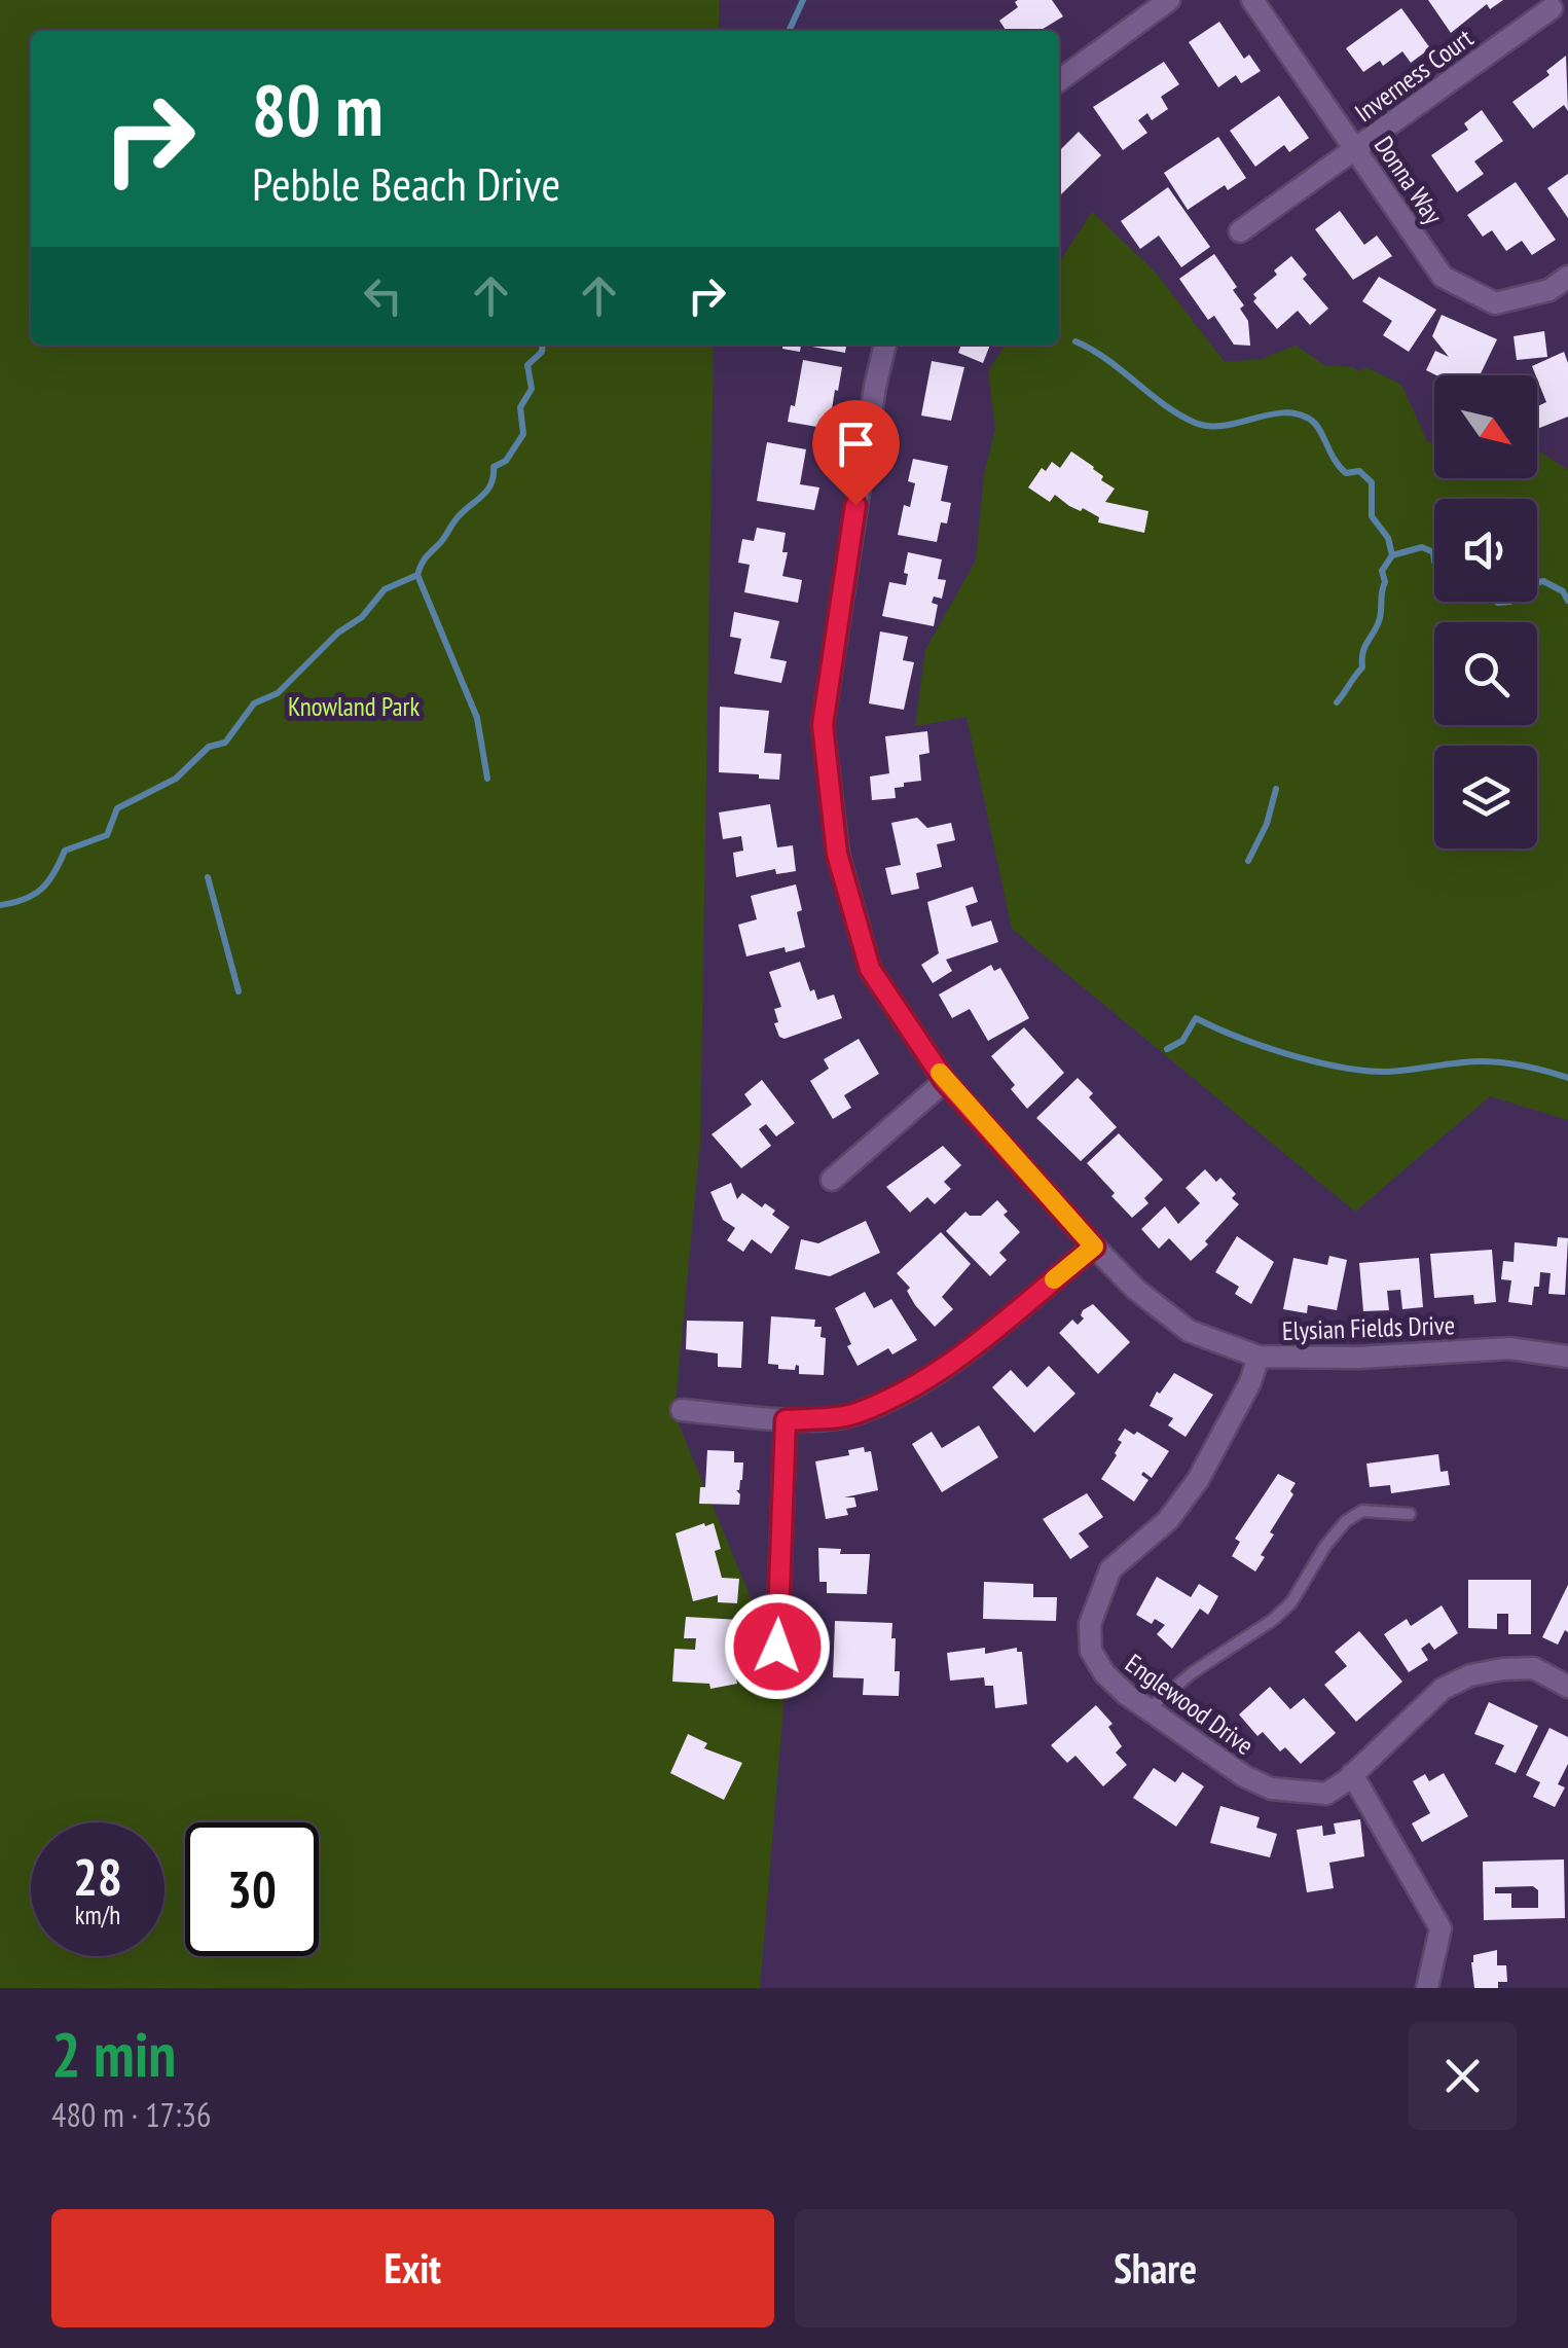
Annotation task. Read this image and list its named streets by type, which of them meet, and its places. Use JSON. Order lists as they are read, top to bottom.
{
  "streets": {
    "street": [
      "Inverness Court",
      "Donna Way",
      "Elysian Fields Drive",
      "Englewood Drive"
    ]
  },
  "crossings": [
    ["Inverness Court", "Donna Way"],
    ["Elysian Fields Drive", "Englewood Drive"]
  ],
  "parks": ["Knowland Park"],
  "north": "bottom right",
  "page": {
    "turn": ["80 m", "Pebble Beach Drive"],
    "speed": "28 km/h",
    "limit": "30",
    "heading": ["2 min", "480 m · 17:36"],
    "buttons": ["Exit", "Share"]
  }
}
